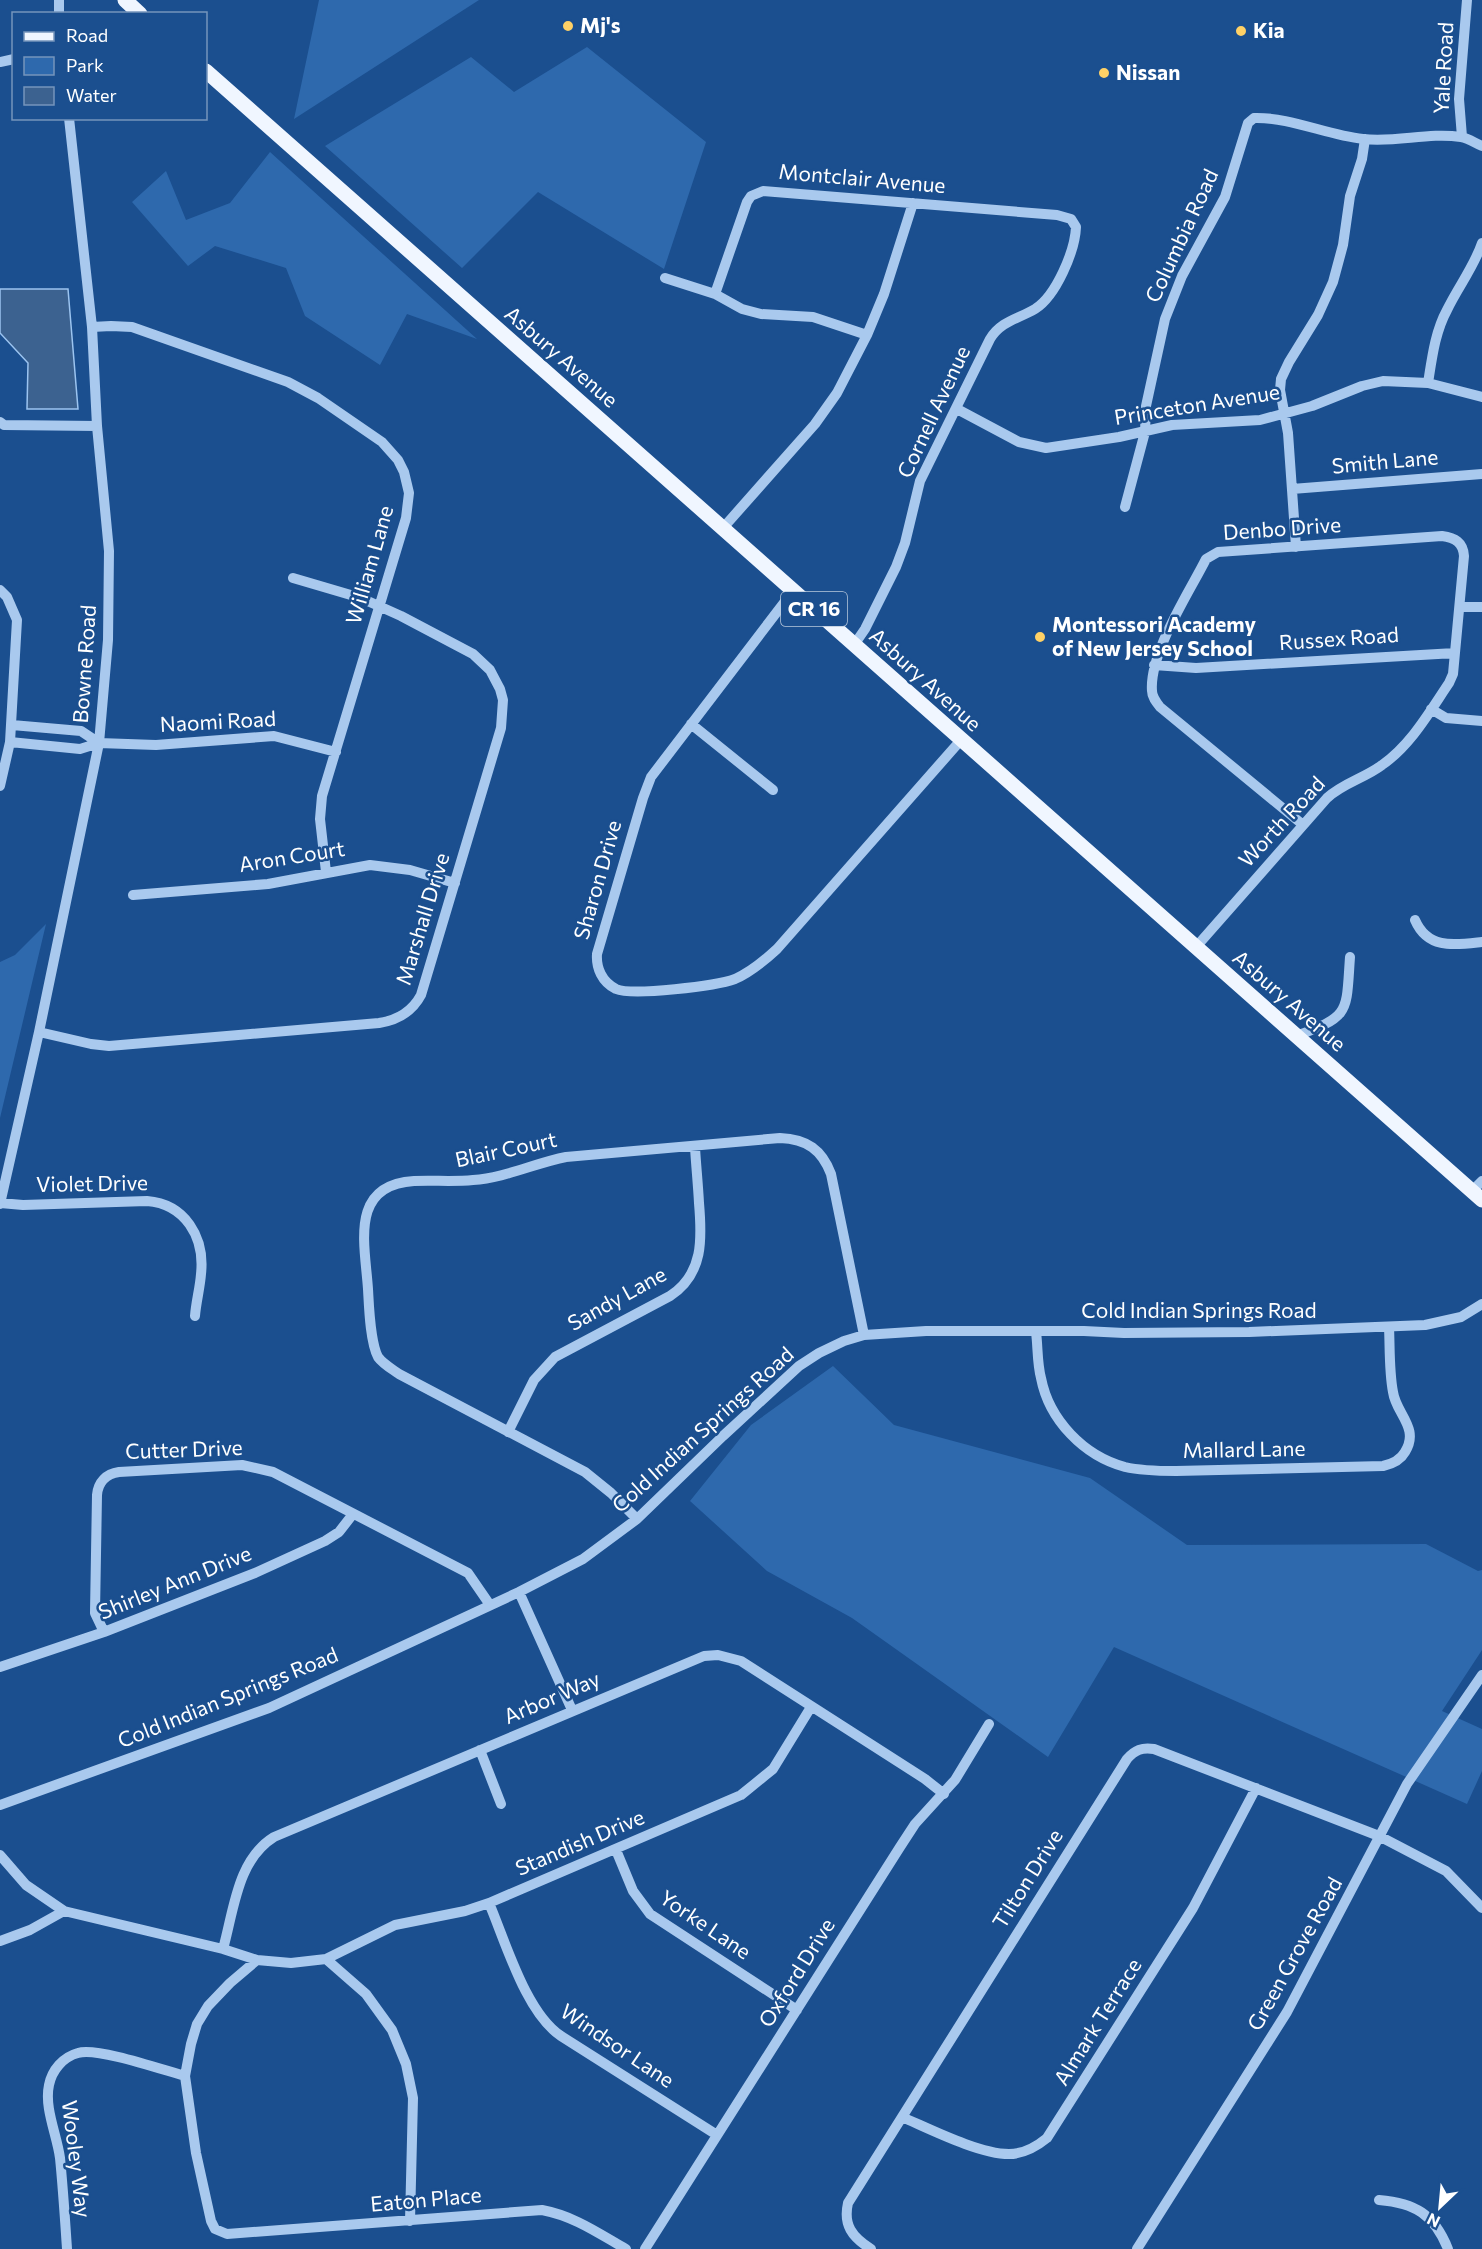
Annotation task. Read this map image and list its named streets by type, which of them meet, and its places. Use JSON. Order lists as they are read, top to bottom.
{
  "streets": {
    "main road": ["Asbury Avenue", "CR 16"],
    "street": [
      "Yale Road",
      "Montclair Avenue",
      "Columbia Road",
      "Princeton Avenue",
      "Cornell Avenue",
      "Smith Lane",
      "Denbo Drive",
      "William Lane",
      "Russex Road",
      "Bowne Road",
      "Naomi Road",
      "Worth Road",
      "Aron Court",
      "Sharon Drive",
      "Marshall Drive",
      "Blair Court",
      "Violet Drive",
      "Sandy Lane",
      "Cold Indian Springs Road",
      "Cutter Drive",
      "Mallard Lane",
      "Shirley Ann Drive",
      "Arbor Way",
      "Standish Drive",
      "Tilton Drive",
      "Yorke Lane",
      "Green Grove Road",
      "Oxford Drive",
      "Almark Terrace",
      "Windsor Lane",
      "Wooley Way",
      "Eaton Place"
    ]
  },
  "crossings": [
    ["Montclair Avenue", "Cornell Avenue"],
    ["Columbia Road", "Princeton Avenue"],
    ["Asbury Avenue", "Cornell Avenue"],
    ["Asbury Avenue", "Worth Road"],
    ["Asbury Avenue", "Sharon Drive"],
    ["Princeton Avenue", "Cornell Avenue"],
    ["Denbo Drive", "Russex Road"],
    ["Denbo Drive", "Worth Road"],
    ["William Lane", "Bowne Road"],
    ["William Lane", "Naomi Road"],
    ["William Lane", "Aron Court"],
    ["William Lane", "Marshall Drive"],
    ["Russex Road", "Worth Road"],
    ["Bowne Road", "Naomi Road"],
    ["Bowne Road", "Marshall Drive"],
    ["Bowne Road", "Violet Drive"],
    ["Aron Court", "Marshall Drive"],
    ["Blair Court", "Sandy Lane"],
    ["Blair Court", "Cold Indian Springs Road"],
    ["Cold Indian Springs Road", "Cutter Drive"],
    ["Cold Indian Springs Road", "Mallard Lane"],
    ["Cutter Drive", "Shirley Ann Drive"],
    ["Arbor Way", "Standish Drive"],
    ["Arbor Way", "Oxford Drive"],
    ["Standish Drive", "Yorke Lane"],
    ["Standish Drive", "Windsor Lane"],
    ["Tilton Drive", "Green Grove Road"],
    ["Tilton Drive", "Almark Terrace"],
    ["Yorke Lane", "Oxford Drive"],
    ["Oxford Drive", "Windsor Lane"],
    ["Wooley Way", "Eaton Place"]
  ],
  "places": [
    "Mj's",
    "Kia",
    "Nissan",
    "Montessori Academy of New Jersey School"
  ],
  "legend": ["Road", "Park", "Water"],
  "north": "bottom left"
}
